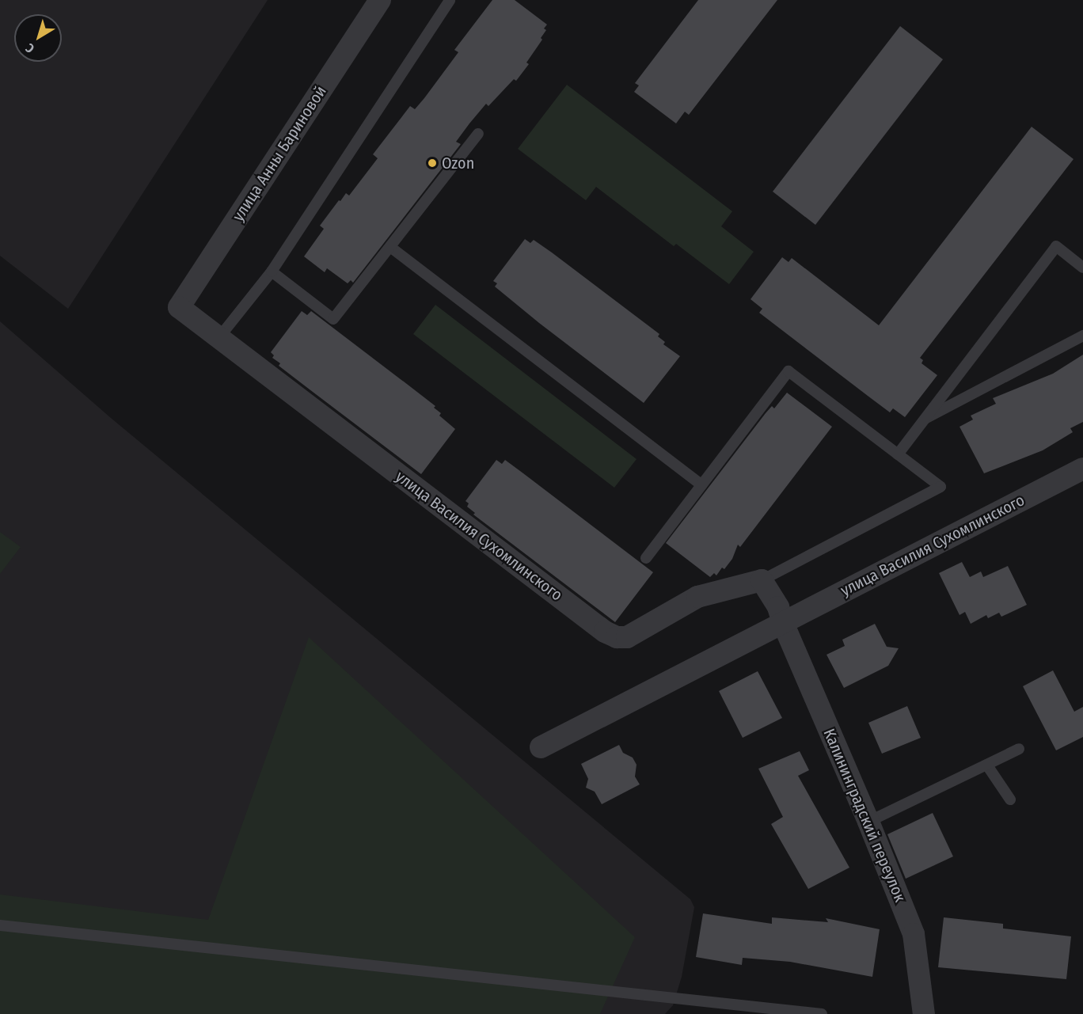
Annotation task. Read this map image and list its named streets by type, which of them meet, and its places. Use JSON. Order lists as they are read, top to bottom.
{
  "streets": {
    "street": ["улица Анны Бариновой", "улица Василия Сухомлинского", "Калининградский переулок"]
  },
  "crossings": [
    ["улица Анны Бариновой", "улица Василия Сухомлинского"],
    ["улица Василия Сухомлинского", "Калининградский переулок"]
  ],
  "places": ["Ozon"],
  "north": "bottom left"
}
